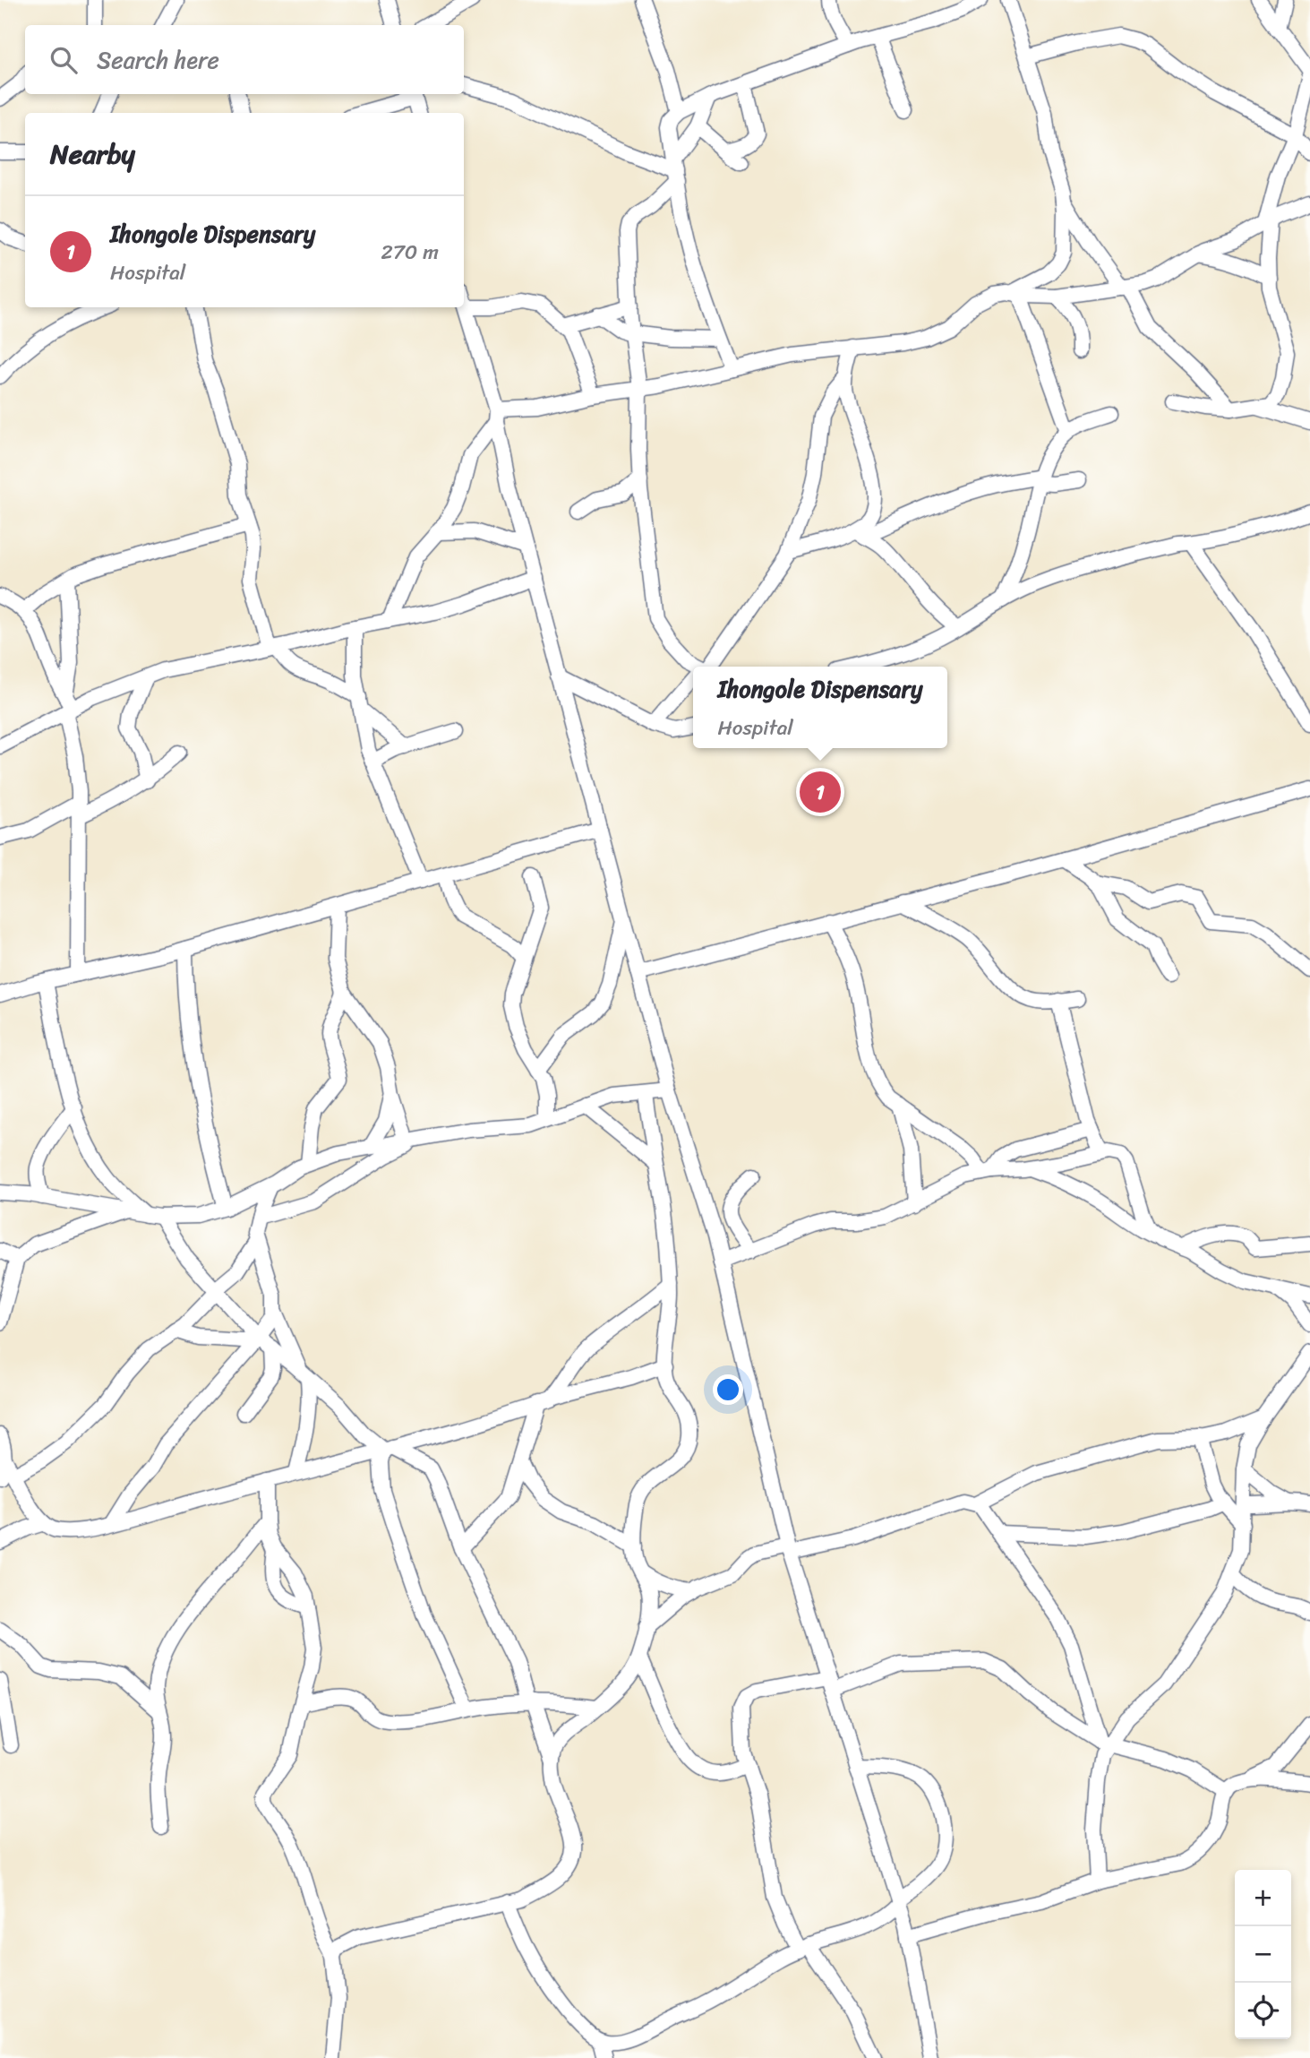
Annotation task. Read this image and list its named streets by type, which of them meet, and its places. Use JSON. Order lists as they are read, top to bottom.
{
  "page": {
    "search": "Search here",
    "heading": "Nearby",
    "list": [
      {
        "mark": "1",
        "name": "Ihongole Dispensary",
        "note": "Hospital",
        "value": "270 m"
      }
    ],
    "popup": ["Ihongole Dispensary", "Hospital"],
    "pins": "1",
    "map_buttons": ["+", "−"]
  }
}
